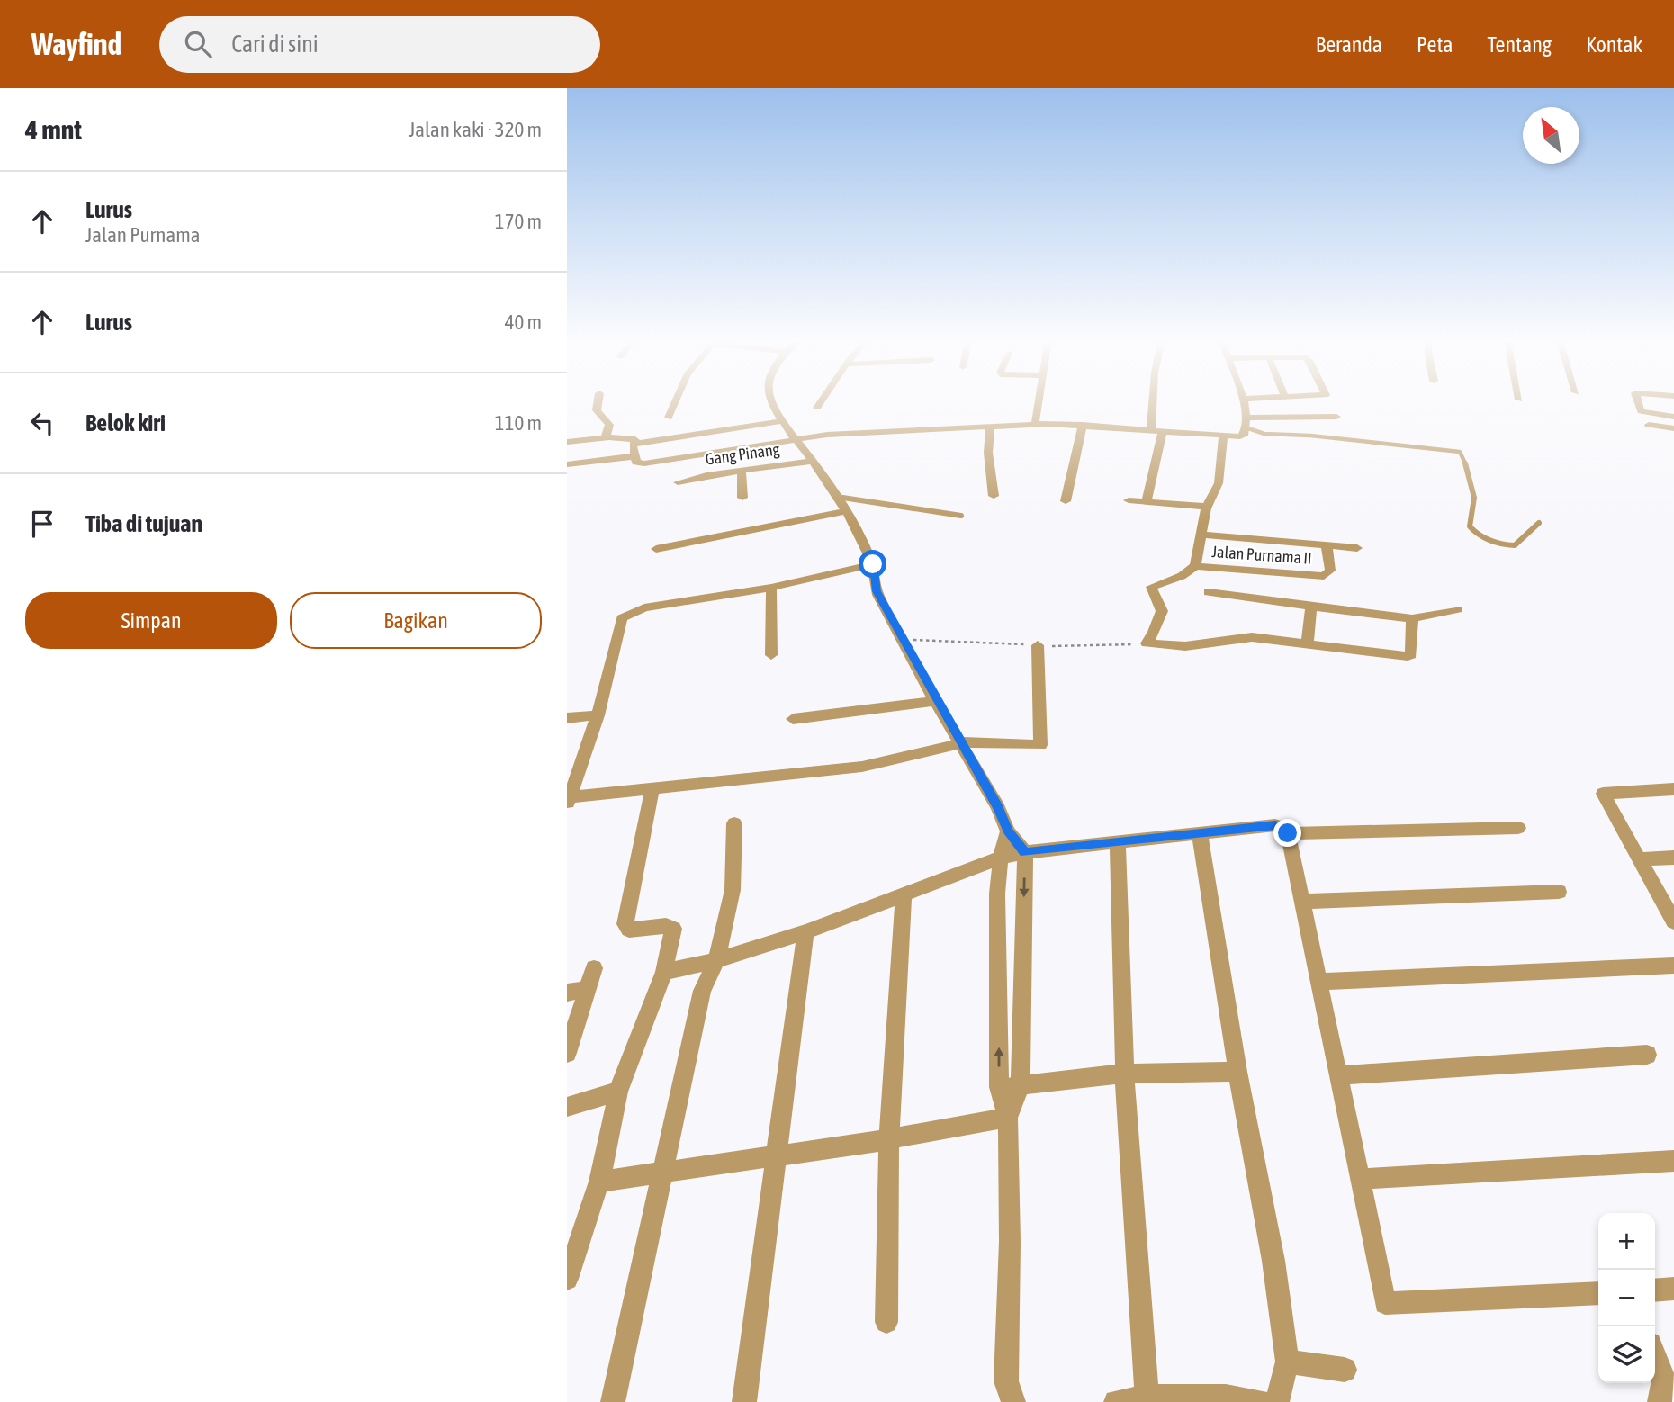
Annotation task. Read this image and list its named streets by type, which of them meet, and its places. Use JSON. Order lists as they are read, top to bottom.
{
  "streets": {
    "street": ["Gang Pinang", "Jalan Purnama II"]
  },
  "north": "top left",
  "page": {
    "header": "Wayfind",
    "search": "Cari di sini",
    "nav": [
      "Beranda",
      "Peta",
      "Tentang",
      "Kontak"
    ],
    "heading": ["4 mnt", "Jalan kaki · 320 m"],
    "list": [
      ["Lurus", "Jalan Purnama", "170 m"],
      ["Lurus", "40 m"],
      ["Belok kiri", "110 m"],
      "Tiba di tujuan"
    ],
    "buttons": ["Simpan", "Bagikan"],
    "map_buttons": ["+", "−"]
  }
}
